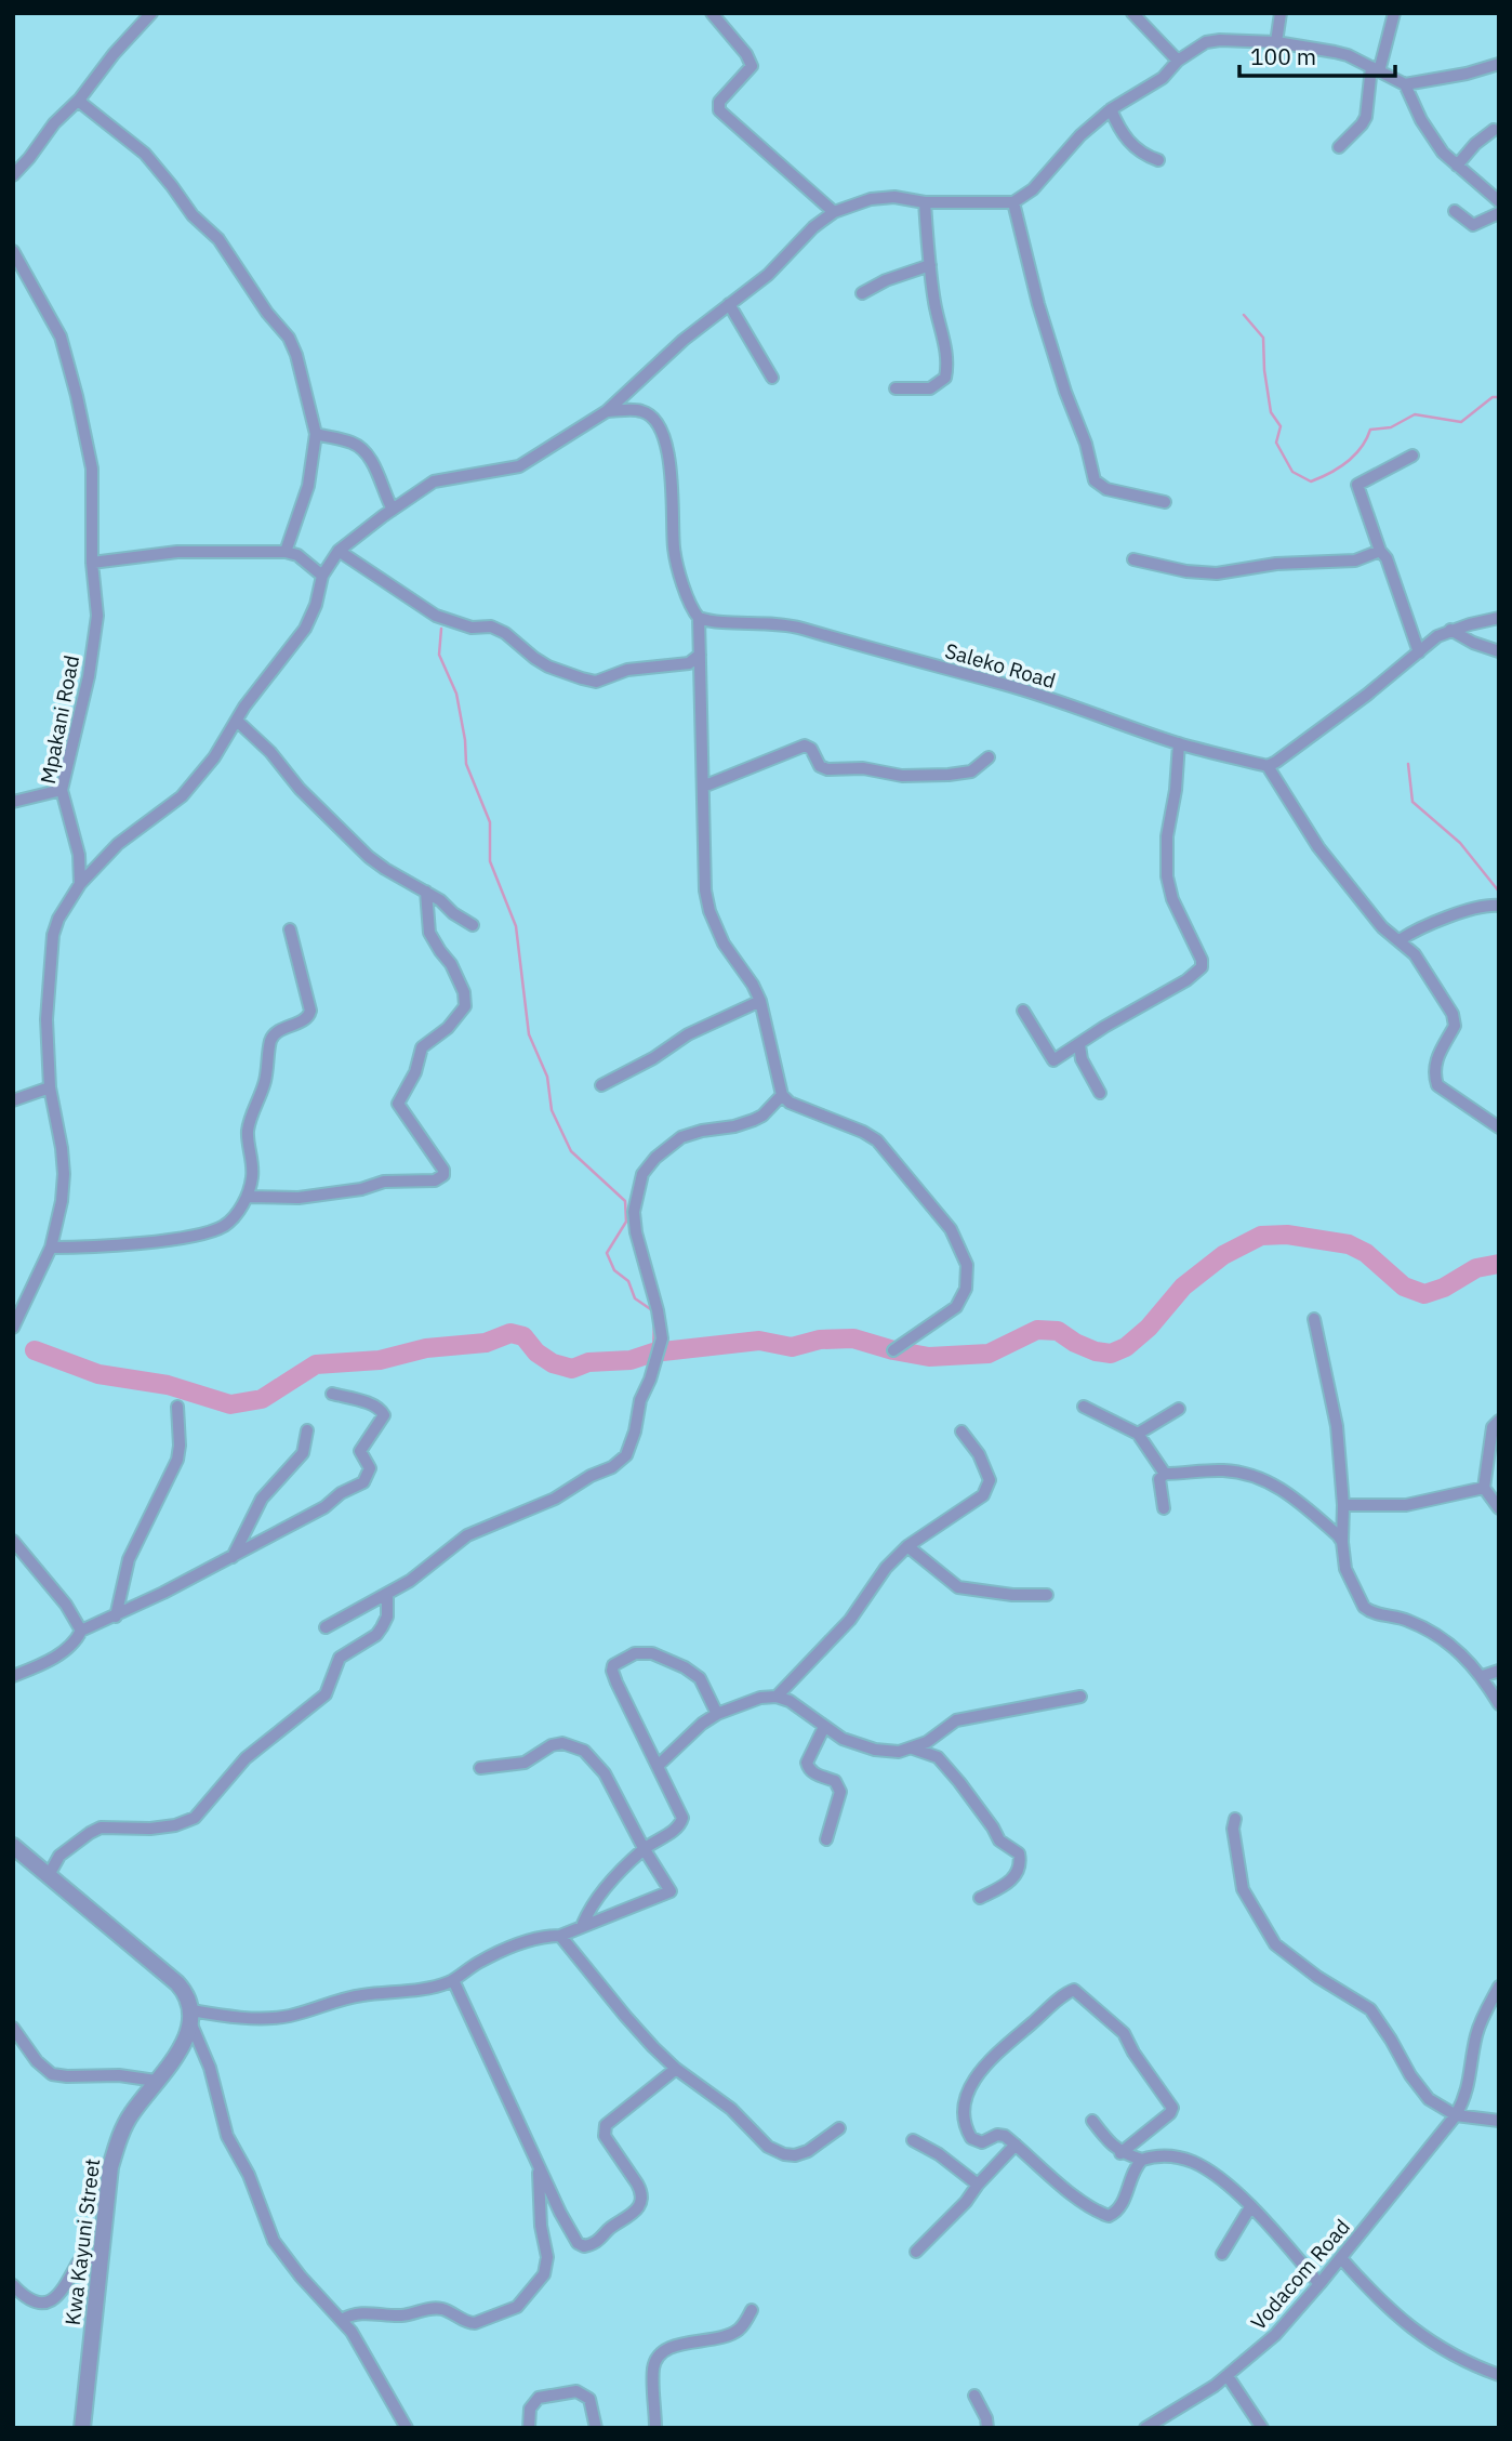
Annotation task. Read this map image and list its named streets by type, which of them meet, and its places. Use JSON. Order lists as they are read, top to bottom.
{
  "streets": {
    "street": [
      "Saleko Road",
      "Mpakani Road",
      "Kwa Kayuni Street",
      "Vodacom Road"
    ]
  },
  "scale_bar": "100 m"
}
